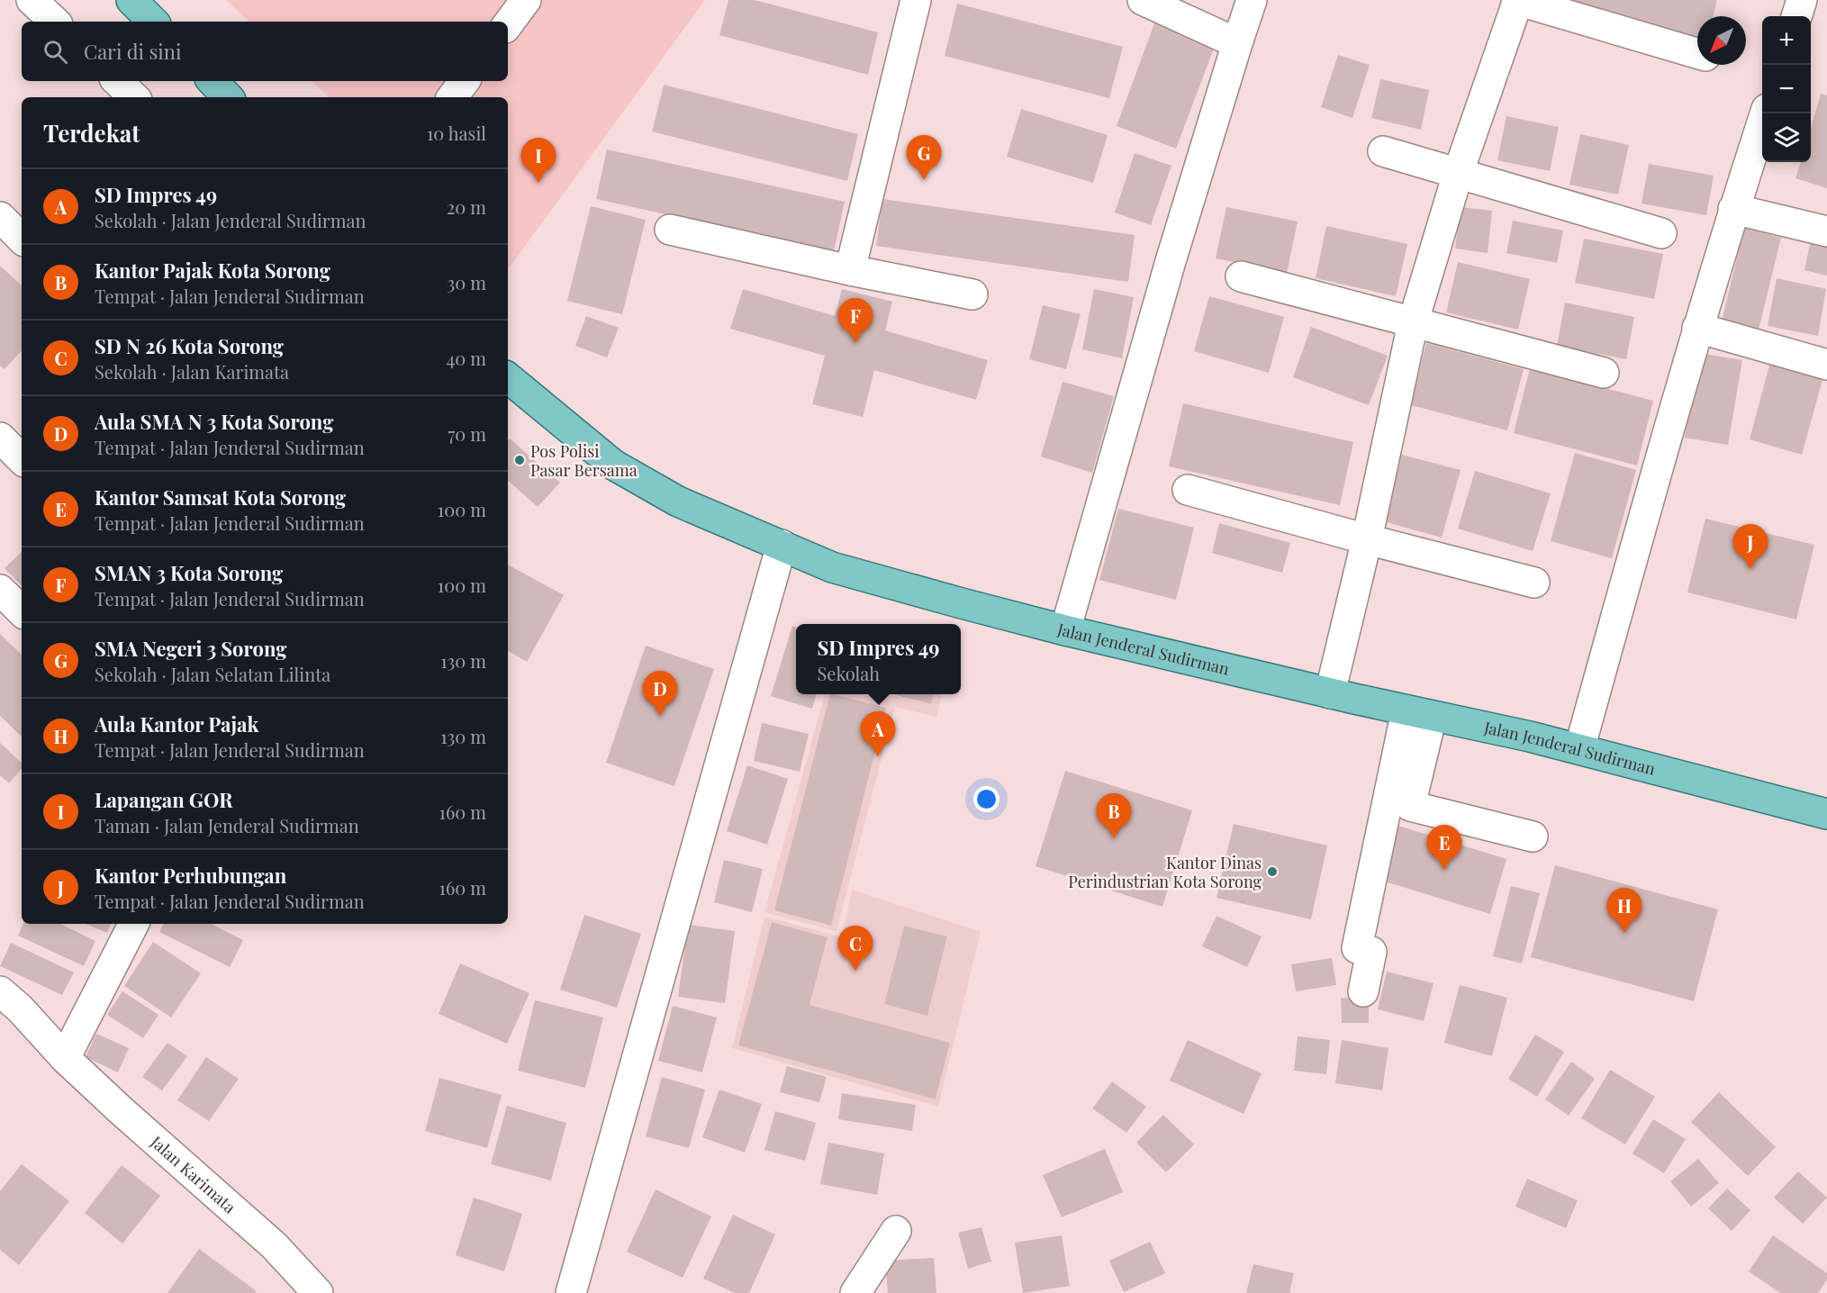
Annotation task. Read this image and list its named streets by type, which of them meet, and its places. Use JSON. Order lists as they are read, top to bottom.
{
  "streets": {
    "main road": ["Jalan Jenderal Sudirman"],
    "street": ["Jalan Karimata"]
  },
  "places": ["Pos Polisi Pasar Bersama", "Kantor Dinas Perindustrian Kota Sorong"],
  "north": "bottom left",
  "page": {
    "map_buttons": ["+", "−"],
    "search": "Cari di sini",
    "heading": ["Terdekat", "10 hasil"],
    "pins": [
      "G",
      "I",
      "F",
      "J",
      "D",
      "A",
      "B",
      "E",
      "H",
      "C"
    ],
    "list": [
      {
        "mark": "A",
        "name": "SD Impres 49",
        "note": "Sekolah · Jalan Jenderal Sudirman",
        "value": "20 m"
      },
      {
        "mark": "B",
        "name": "Kantor Pajak Kota Sorong",
        "note": "Tempat · Jalan Jenderal Sudirman",
        "value": "30 m"
      },
      {
        "mark": "C",
        "name": "SD N 26 Kota Sorong",
        "note": "Sekolah · Jalan Karimata",
        "value": "40 m"
      },
      {
        "mark": "D",
        "name": "Aula SMA N 3 Kota Sorong",
        "note": "Tempat · Jalan Jenderal Sudirman",
        "value": "70 m"
      },
      {
        "mark": "E",
        "name": "Kantor Samsat Kota Sorong",
        "note": "Tempat · Jalan Jenderal Sudirman",
        "value": "100 m"
      },
      {
        "mark": "F",
        "name": "SMAN 3 Kota Sorong",
        "note": "Tempat · Jalan Jenderal Sudirman",
        "value": "100 m"
      },
      {
        "mark": "G",
        "name": "SMA Negeri 3 Sorong",
        "note": "Sekolah · Jalan Selatan Lilinta",
        "value": "130 m"
      },
      {
        "mark": "H",
        "name": "Aula Kantor Pajak",
        "note": "Tempat · Jalan Jenderal Sudirman",
        "value": "130 m"
      },
      {
        "mark": "I",
        "name": "Lapangan GOR",
        "note": "Taman · Jalan Jenderal Sudirman",
        "value": "160 m"
      },
      {
        "mark": "J",
        "name": "Kantor Perhubungan",
        "note": "Tempat · Jalan Jenderal Sudirman",
        "value": "160 m"
      }
    ],
    "popup": ["SD Impres 49", "Sekolah"]
  }
}
